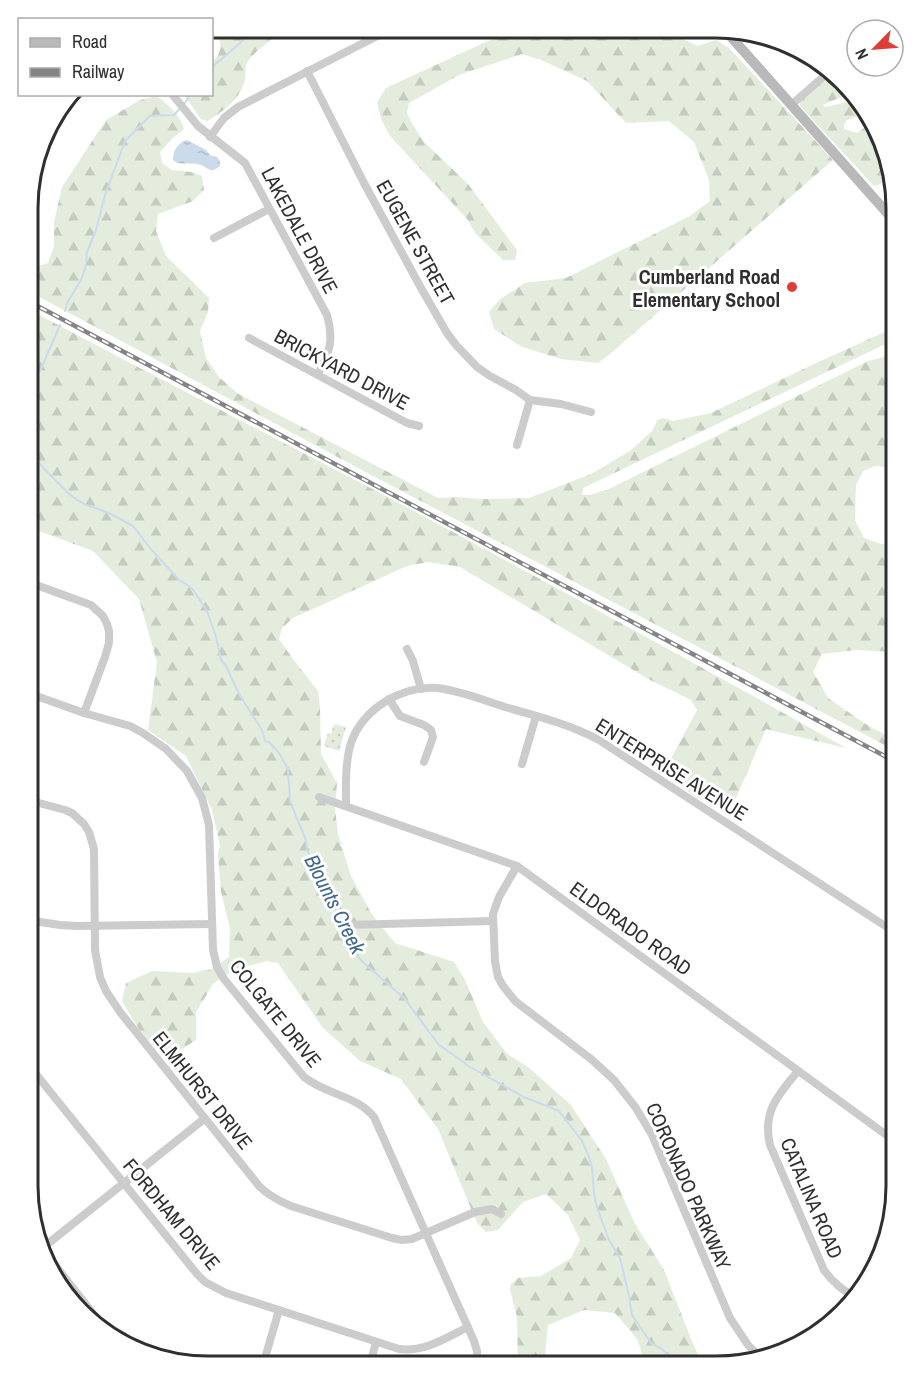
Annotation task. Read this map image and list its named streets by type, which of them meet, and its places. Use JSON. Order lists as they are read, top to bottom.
{
  "streets": {
    "street": [
      "LAKEDALE DRIVE",
      "EUGENE STREET",
      "BRICKYARD DRIVE",
      "ENTERPRISE AVENUE",
      "ELDORADO ROAD",
      "COLGATE DRIVE",
      "ELMHURST DRIVE",
      "CORONADO PARKWAY",
      "CATALINA ROAD",
      "FORDHAM DRIVE"
    ]
  },
  "crossings": [
    ["LAKEDALE DRIVE", "BRICKYARD DRIVE"],
    ["ENTERPRISE AVENUE", "ELDORADO ROAD"],
    ["ELDORADO ROAD", "CORONADO PARKWAY"],
    ["ELDORADO ROAD", "CATALINA ROAD"],
    ["COLGATE DRIVE", "ELMHURST DRIVE"],
    ["COLGATE DRIVE", "FORDHAM DRIVE"]
  ],
  "water": ["Blounts Creek"],
  "places": ["Cumberland Road Elementary School"],
  "legend": ["Road", "Railway"],
  "north": "bottom left"
}
